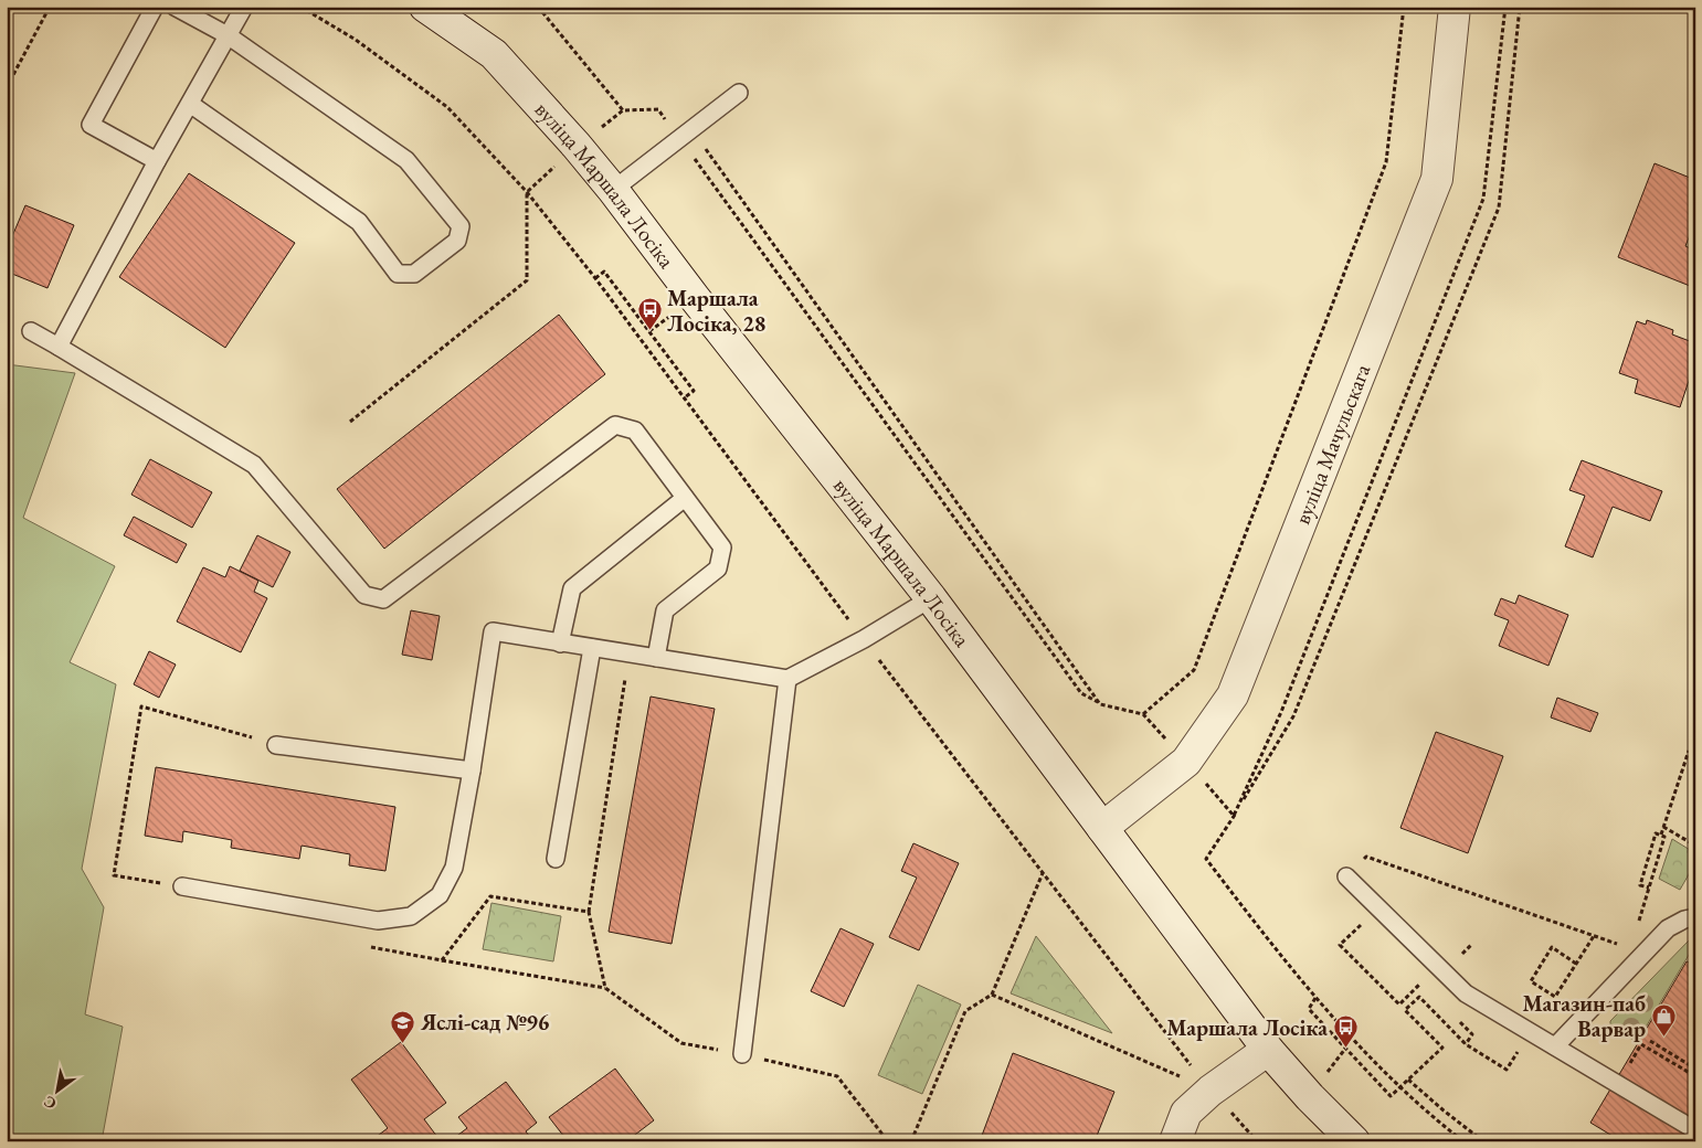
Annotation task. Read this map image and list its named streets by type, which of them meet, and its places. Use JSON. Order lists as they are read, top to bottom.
{
  "streets": {
    "main road": ["вуліца Маршала Лосіка", "вуліца Мачульскага"]
  },
  "crossings": [
    ["вуліца Маршала Лосіка", "вуліца Мачульскага"]
  ],
  "places": {
    "bus stop": ["Маршала Лосіка, 28", "Маршала Лосіка"],
    "shop": ["Магазин-паб Варвар"],
    "school or university": ["Яслі-сад №96"]
  },
  "north": "bottom left"
}
